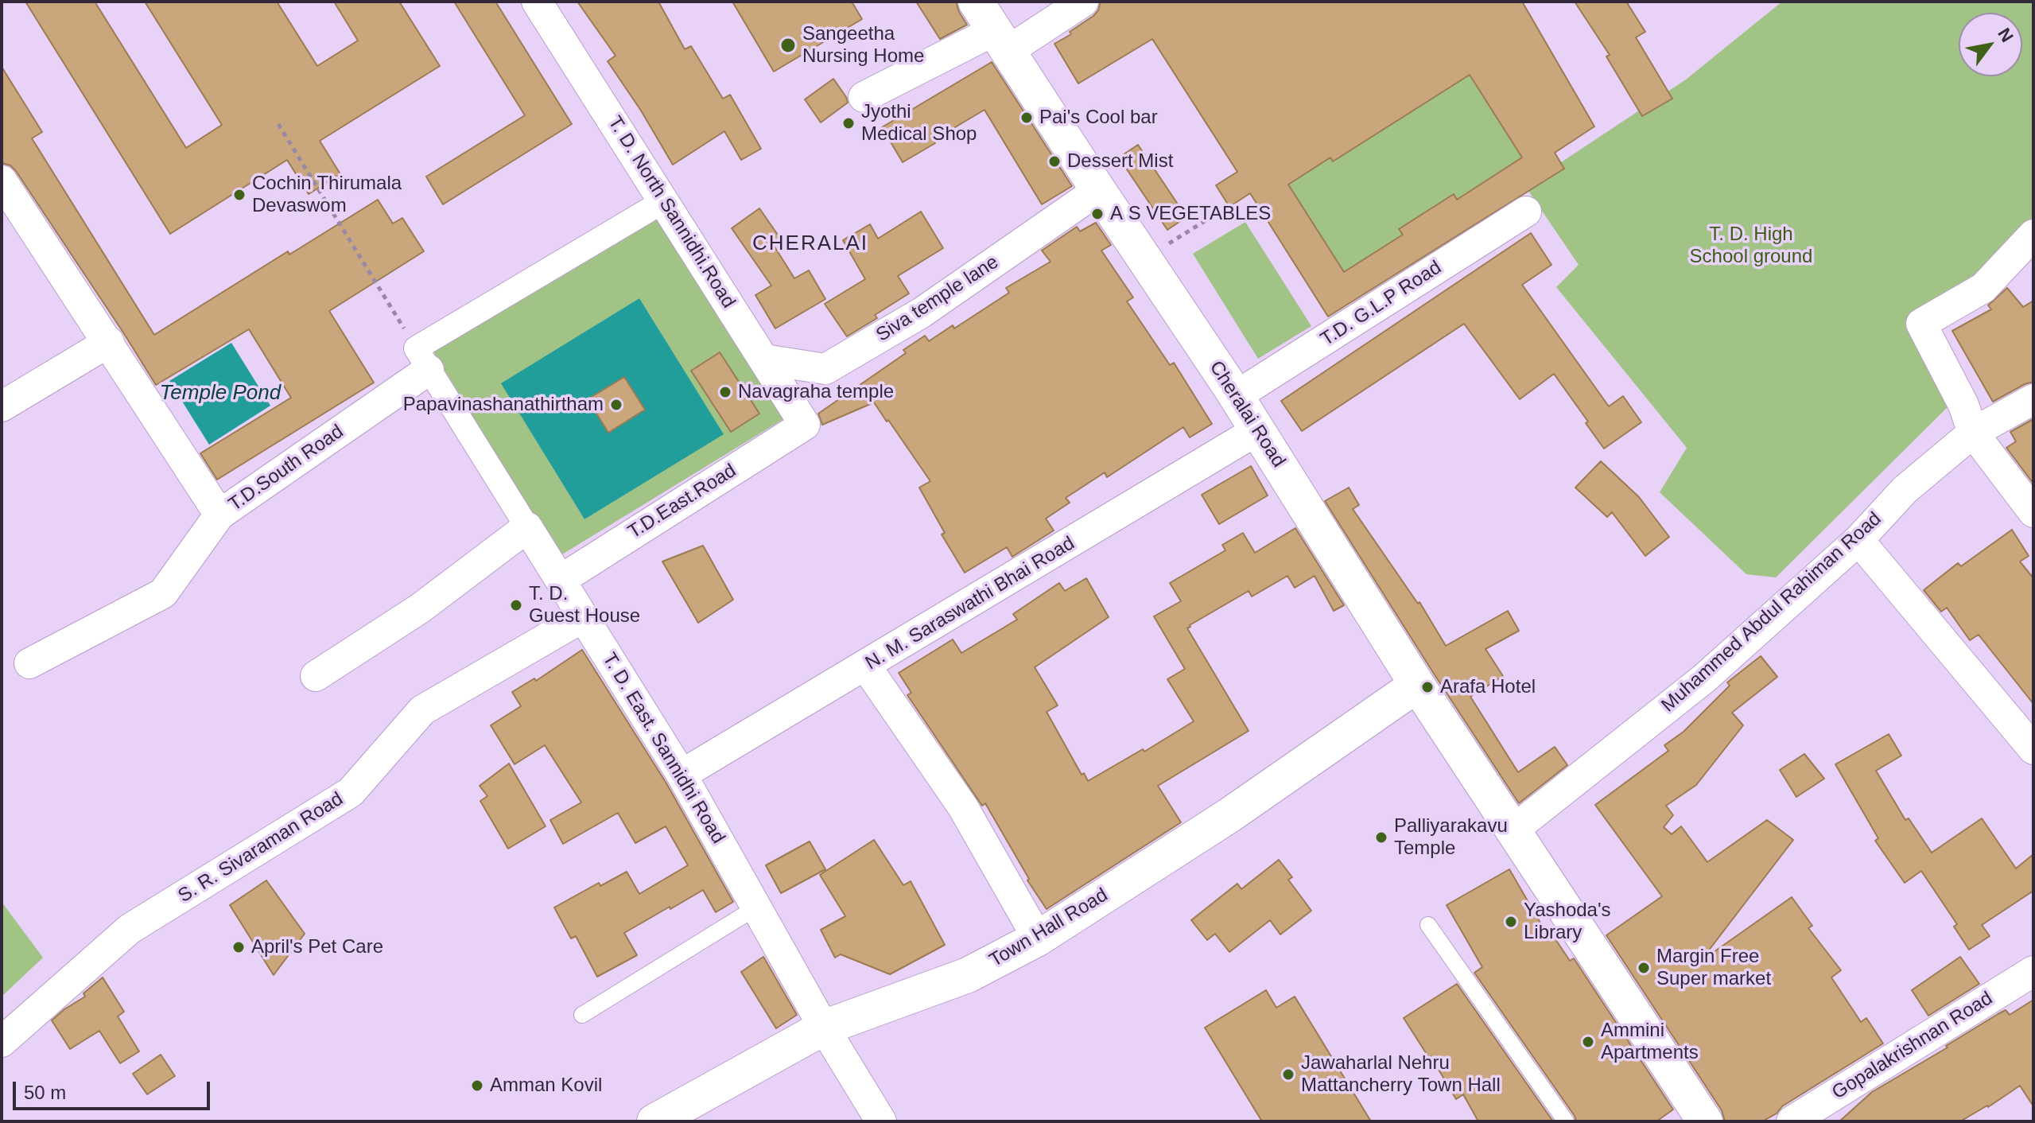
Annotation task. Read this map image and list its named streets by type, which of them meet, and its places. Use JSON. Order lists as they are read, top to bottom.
{
  "streets": {
    "street": [
      "T. D. North Sannidhi.Road",
      "Siva temple lane",
      "T.D. G.L.P Road",
      "Cheralai Road",
      "T.D.South Road",
      "T.D.East.Road",
      "N. M. Saraswathi Bhai Road",
      "Muhammed Abdul Rahiman Road",
      "T. D. East. Sannidhi Road",
      "S. R. Sivaraman Road",
      "Town Hall Road",
      "Gopalakrishnan Road"
    ]
  },
  "crossings": [
    ["T. D. North Sannidhi.Road", "Siva temple lane"],
    ["T. D. North Sannidhi.Road", "T.D.East.Road"],
    ["Siva temple lane", "Cheralai Road"],
    ["T.D. G.L.P Road", "Cheralai Road"],
    ["Cheralai Road", "N. M. Saraswathi Bhai Road"],
    ["Cheralai Road", "Muhammed Abdul Rahiman Road"],
    ["Cheralai Road", "Town Hall Road"],
    ["T.D.South Road", "T. D. East. Sannidhi Road"],
    ["T.D.East.Road", "T. D. East. Sannidhi Road"],
    ["N. M. Saraswathi Bhai Road", "T. D. East. Sannidhi Road"],
    ["T. D. East. Sannidhi Road", "S. R. Sivaraman Road"],
    ["T. D. East. Sannidhi Road", "Town Hall Road"]
  ],
  "districts": ["CHERALAI"],
  "water": ["Temple Pond"],
  "parks": ["T. D. High School ground"],
  "places": [
    "Sangeetha Nursing Home",
    "Pai's Cool bar",
    "Jyothi Medical Shop",
    "Dessert Mist",
    "Cochin Thirumala Devaswom",
    "A S VEGETABLES",
    "Navagraha temple",
    "Papavinashanathirtham",
    "T. D. Guest House",
    "Arafa Hotel",
    "Palliyarakavu Temple",
    "Yashoda's Library",
    "April's Pet Care",
    "Margin Free Super market",
    "Ammini Apartments",
    "Jawaharlal Nehru Mattancherry Town Hall",
    "Amman Kovil"
  ],
  "scale_bar": "50 m",
  "north": "top right"
}
